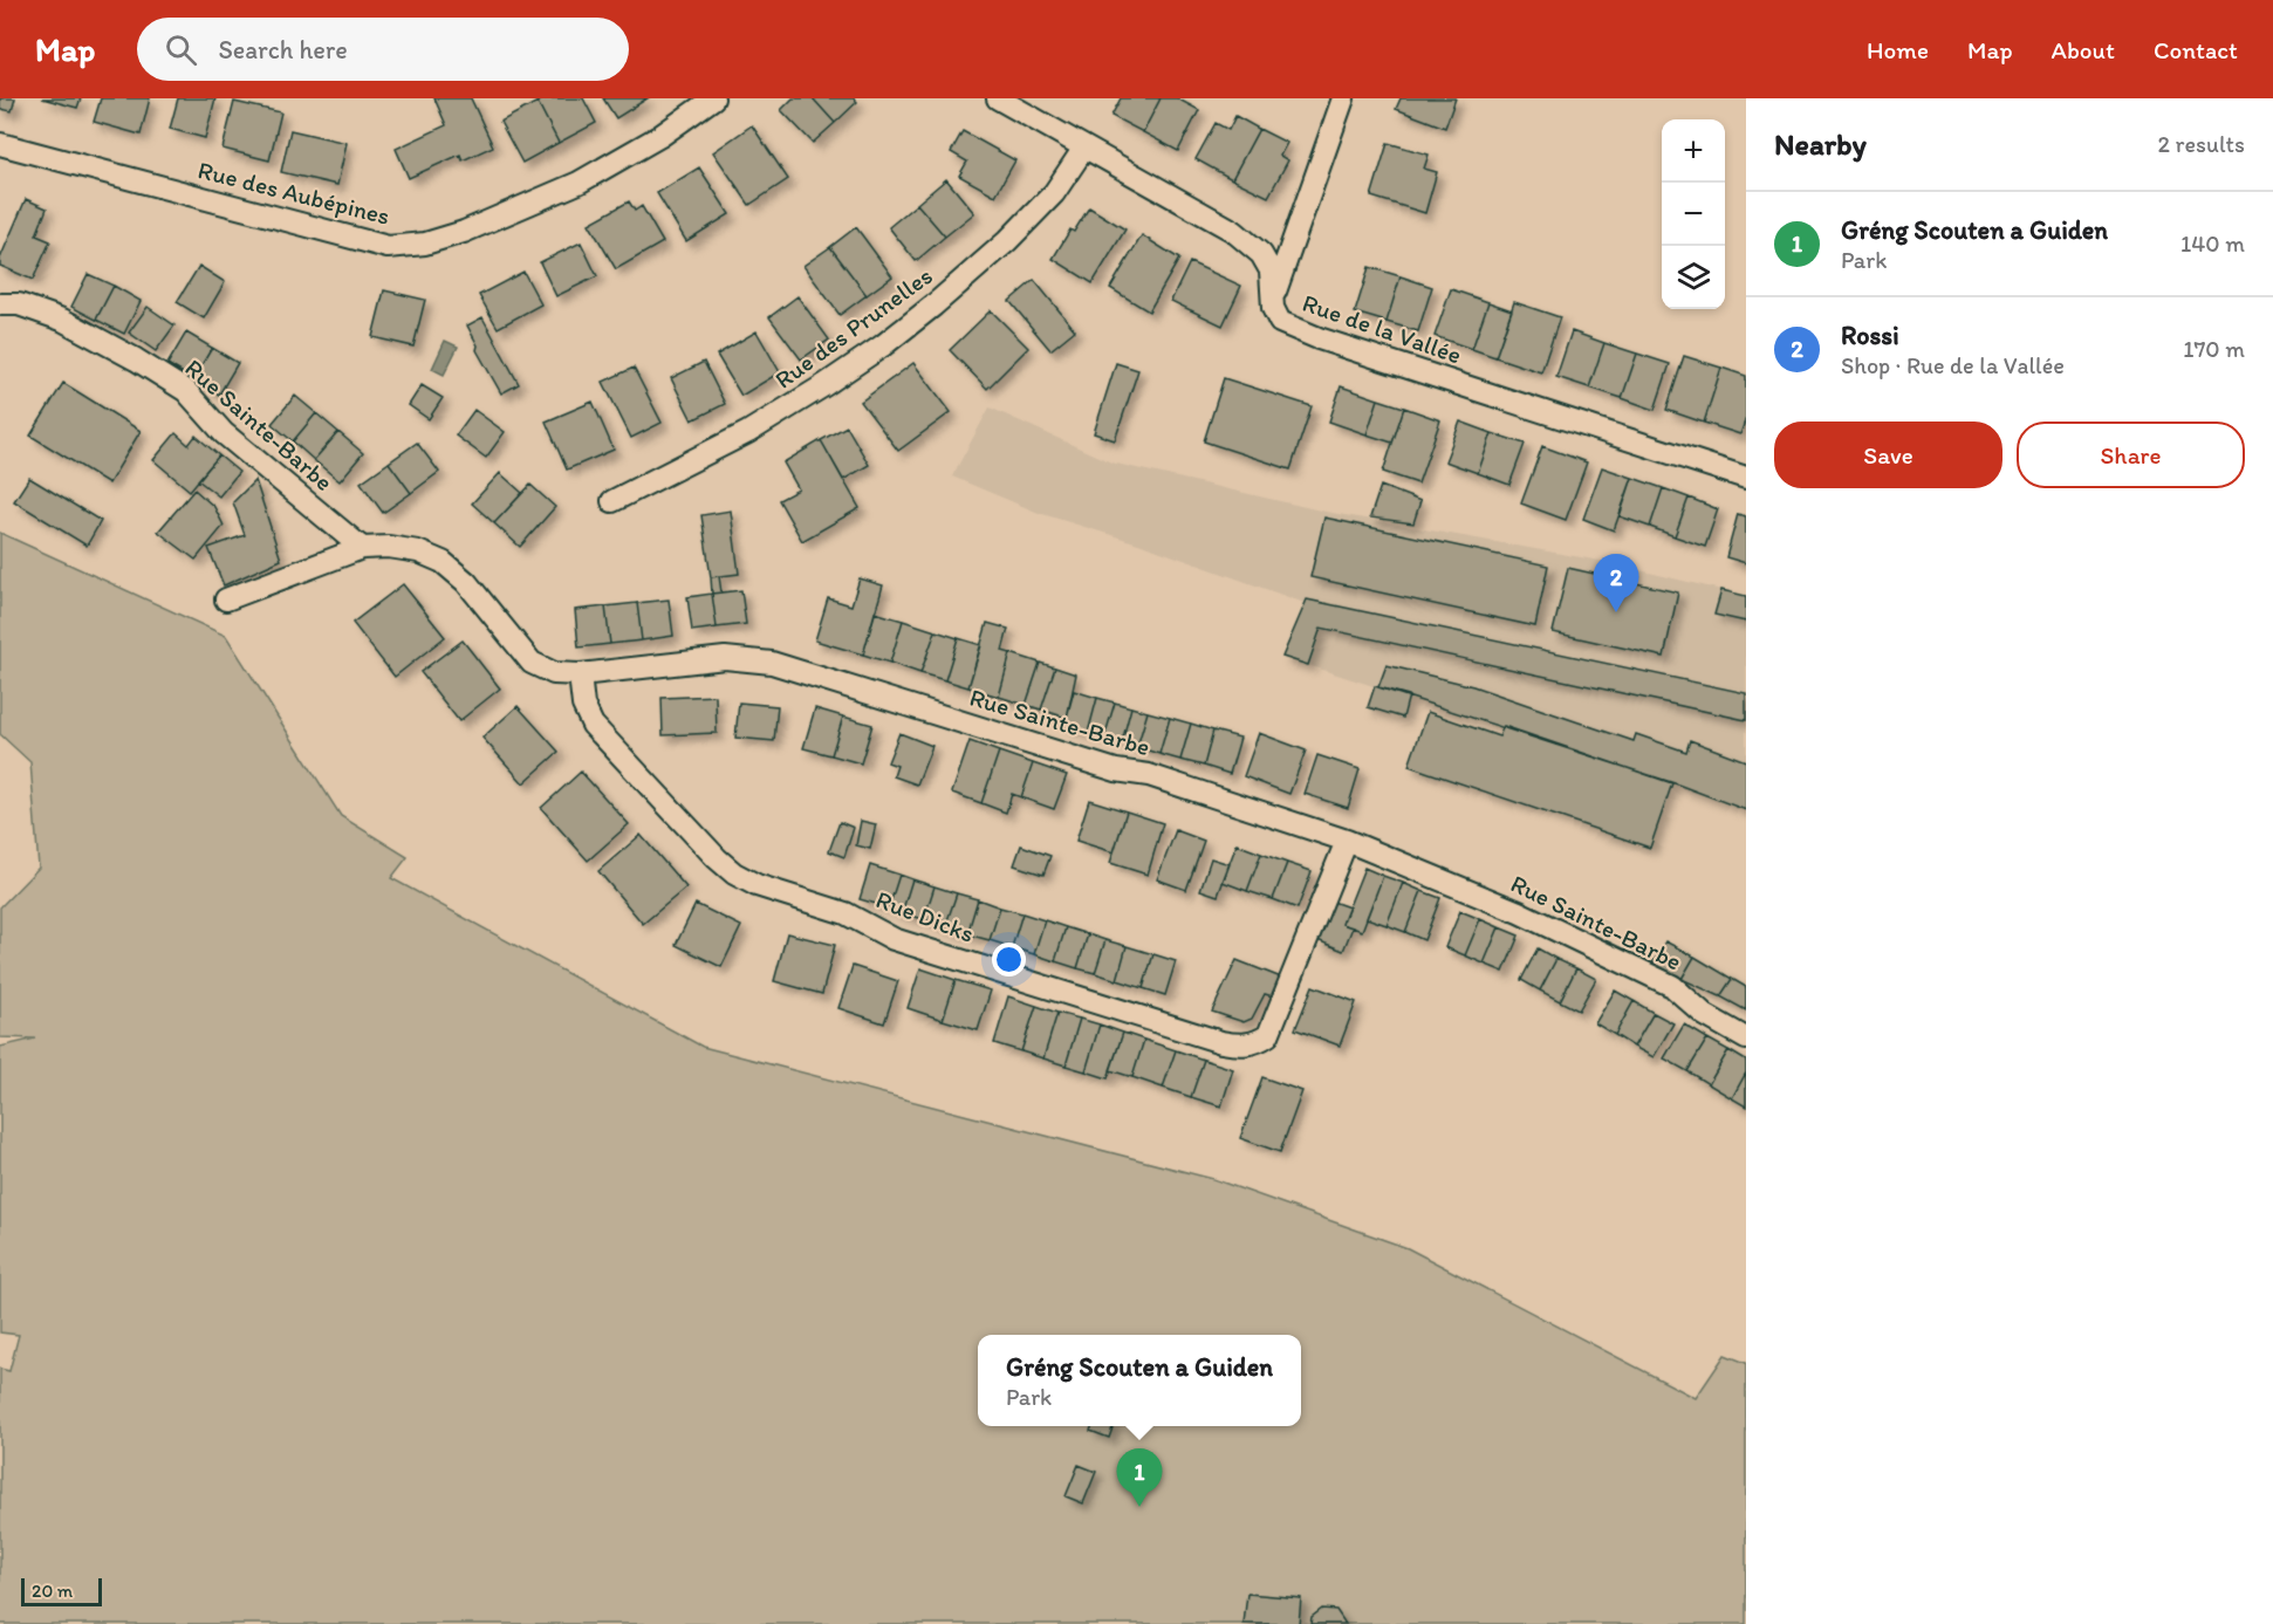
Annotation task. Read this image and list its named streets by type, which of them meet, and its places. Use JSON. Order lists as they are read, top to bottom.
{
  "streets": {
    "street": [
      "Rue des Aubépines",
      "Rue des Prunelles",
      "Rue de la Vallée",
      "Rue Sainte-Barbe",
      "Rue Dicks"
    ]
  },
  "crossings": [
    ["Rue des Prunelles", "Rue de la Vallée"],
    ["Rue Sainte-Barbe", "Rue Dicks"]
  ],
  "scale_bar": "20 m",
  "page": {
    "header": "Map",
    "search": "Search here",
    "nav": [
      "Home",
      "Map",
      "About",
      "Contact"
    ],
    "heading": ["Nearby", "2 results"],
    "map_buttons": ["+", "−"],
    "list": [
      {
        "mark": "1",
        "name": "Gréng Scouten a Guiden",
        "note": "Park",
        "value": "140 m"
      },
      {
        "mark": "2",
        "name": "Rossi",
        "note": "Shop · Rue de la Vallée",
        "value": "170 m"
      }
    ],
    "buttons": ["Save", "Share"],
    "pins": ["2", "1"],
    "popup": ["Gréng Scouten a Guiden", "Park"],
    "scale": "20 m"
  }
}
